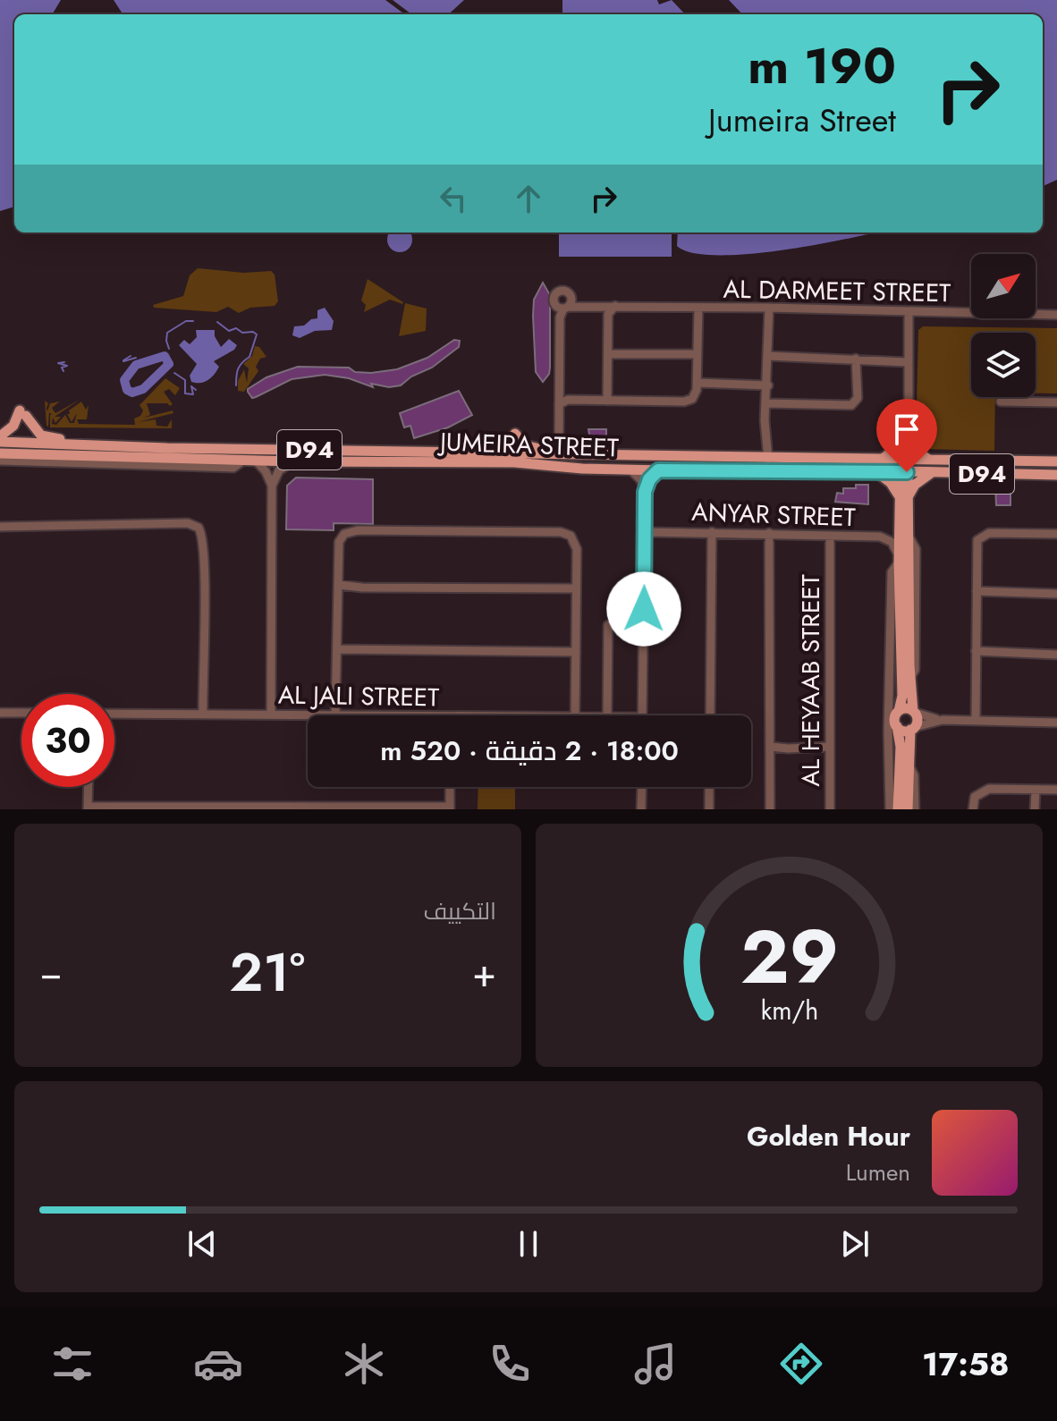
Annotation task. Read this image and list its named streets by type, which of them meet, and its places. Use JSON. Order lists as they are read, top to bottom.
{
  "streets": {
    "main road": ["JUMEIRA STREET", "D94"],
    "street": [
      "AL DARMEET STREET",
      "ANYAR STREET",
      "AL HEYAAB STREET",
      "AL JALI STREET"
    ]
  },
  "crossings": [
    ["ANYAR STREET", "AL HEYAAB STREET"]
  ],
  "north": "top right",
  "page": {
    "turn": ["190 m", "Jumeira Street"],
    "limit": "30",
    "trip": "18:00 · 2 دقيقة · 520 m",
    "tile": "التكييف",
    "heat": ["−", "21°", "+"],
    "song": ["Golden Hour", "Lumen"],
    "tabs": "17:58",
    "gauge": ["29", "km/h"]
  }
}
